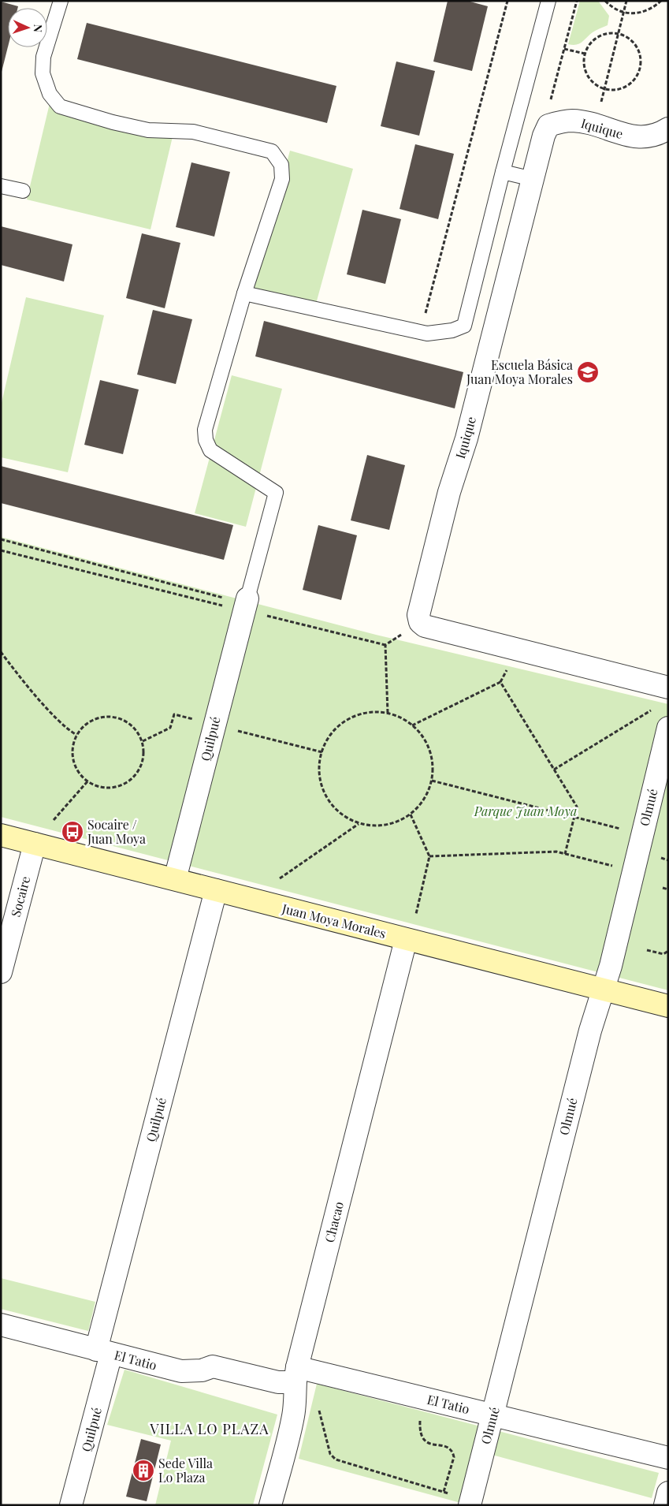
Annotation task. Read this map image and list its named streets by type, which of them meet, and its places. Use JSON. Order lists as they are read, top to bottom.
{
  "streets": {
    "street": [
      "Iquique",
      "Quilpué",
      "Olmué",
      "Socaire",
      "Juan Moya Morales",
      "Chacao",
      "El Tatio"
    ]
  },
  "crossings": [
    ["Quilpué", "Juan Moya Morales"],
    ["Quilpué", "El Tatio"],
    ["Olmué", "Juan Moya Morales"],
    ["Olmué", "El Tatio"],
    ["Socaire", "Juan Moya Morales"],
    ["Juan Moya Morales", "Chacao"],
    ["Chacao", "El Tatio"]
  ],
  "districts": ["VILLA LO PLAZA"],
  "parks": ["Parque Juan Moya"],
  "places": {
    "school or university": ["Escuela Básica Juan Moya Morales"],
    "bus stop": ["Socaire / Juan Moya"],
    "building": ["Sede Villa Lo Plaza"]
  },
  "north": "right"
}
